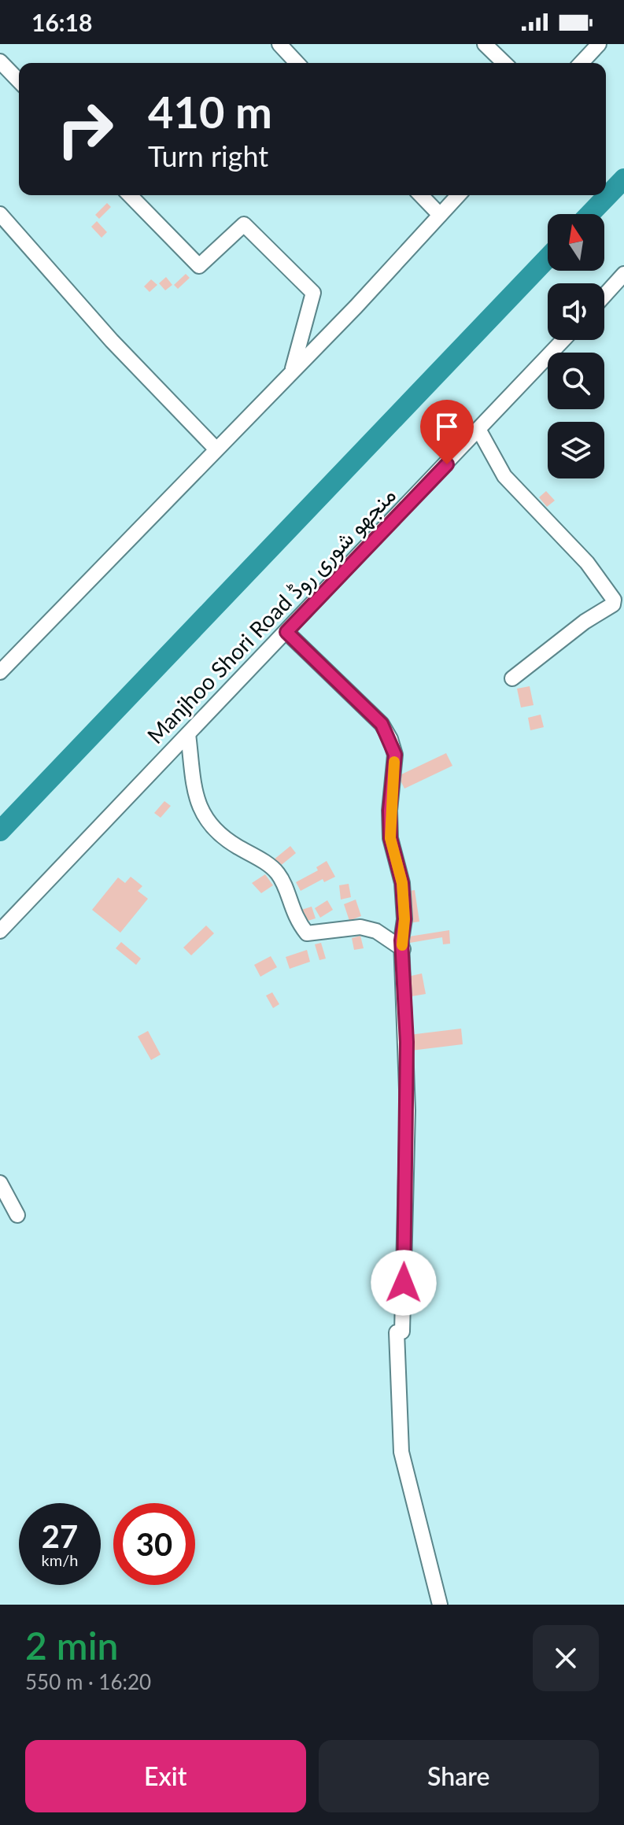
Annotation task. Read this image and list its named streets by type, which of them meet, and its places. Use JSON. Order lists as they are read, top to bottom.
{
  "streets": {
    "street": ["Manjhoo Shori Road منجھو شوری روڈ"]
  },
  "north": "top",
  "page": {
    "status": "16:18",
    "turn": ["410 m", "Turn right"],
    "speed": "27 km/h",
    "limit": "30",
    "heading": ["2 min", "550 m · 16:20"],
    "buttons": ["Exit", "Share"]
  }
}
